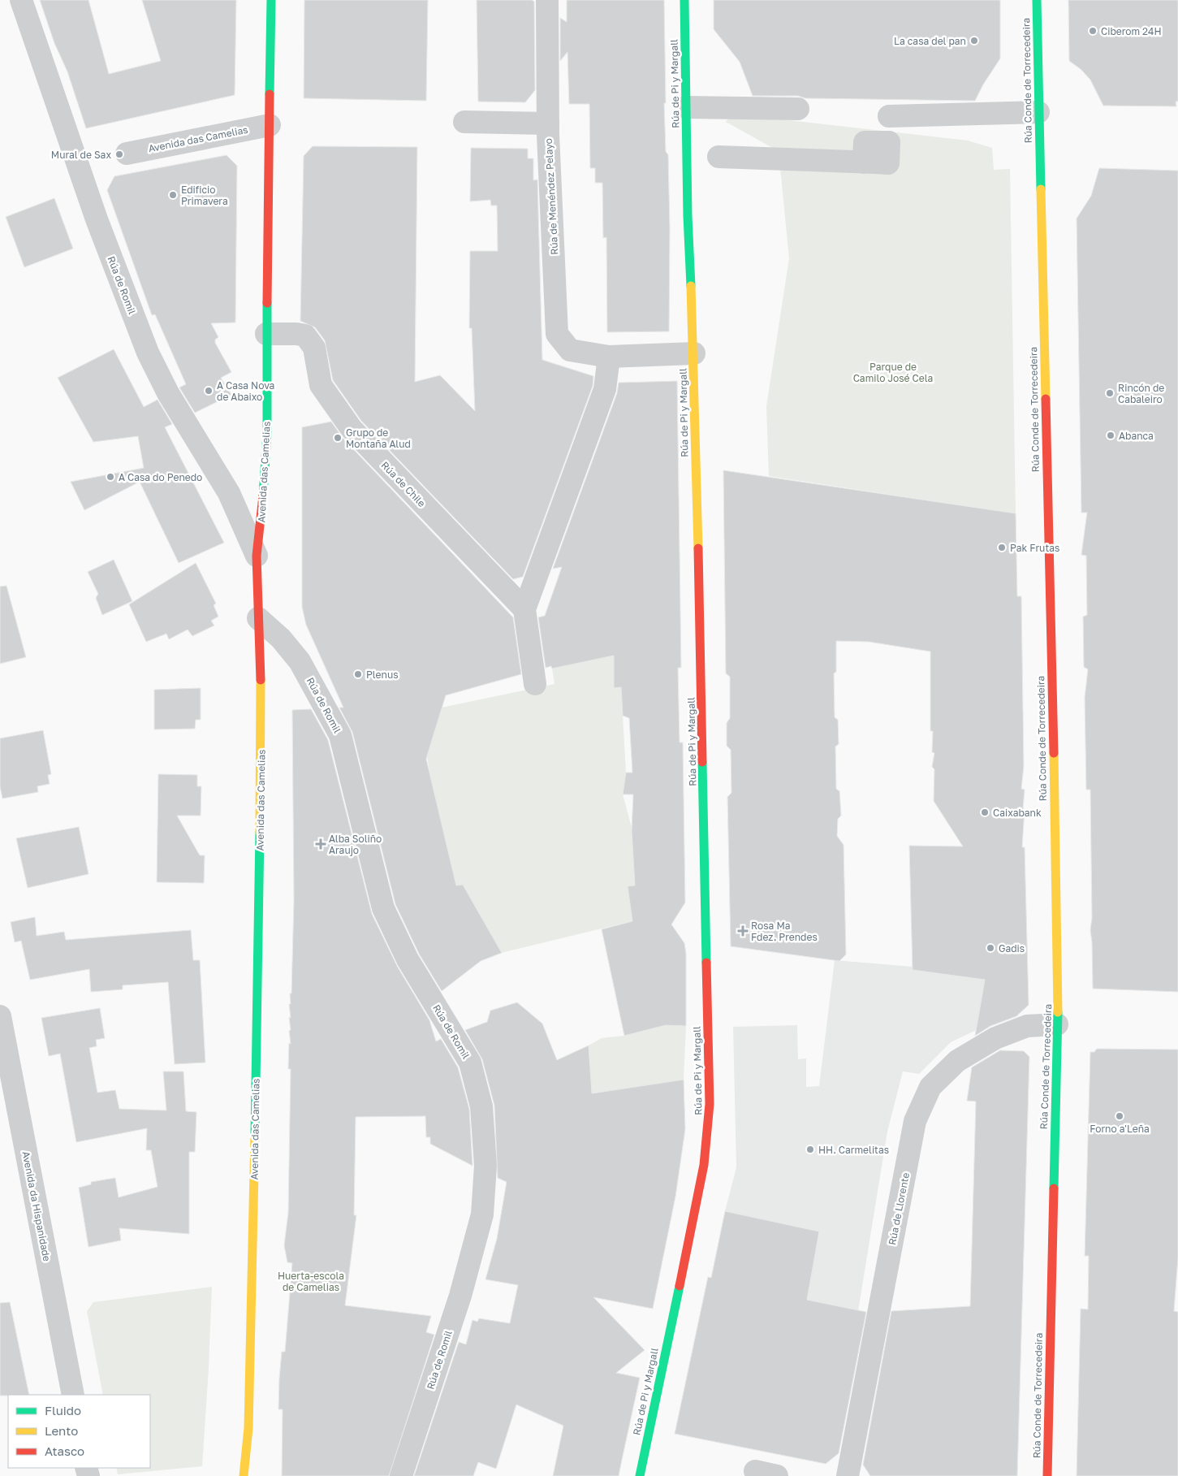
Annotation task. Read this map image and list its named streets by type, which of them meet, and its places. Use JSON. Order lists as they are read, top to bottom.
{
  "streets": {
    "main road": ["Rúa Conde de Torrecedeira", "Rúa de Pi y Margall", "Avenida das Camelias"],
    "street": [
      "Rúa de Menéndez Pelayo",
      "Rúa de Romil",
      "Rúa de Chile",
      "Avenida da Hispanidade",
      "Rúa de Llorente"
    ]
  },
  "crossings": [
    ["Rúa Conde de Torrecedeira", "Rúa de Llorente"],
    ["Avenida das Camelias", "Rúa de Romil"],
    ["Avenida das Camelias", "Rúa de Chile"]
  ],
  "parks": ["Parque de Camilo José Cela", "Huerta-escola de Camelias"],
  "places": {
    "other": [
      "Ciberom 24H",
      "La casa del pan",
      "Mural de Sax",
      "Edificio Primavera",
      "A Casa Nova de Abaixo",
      "Rincón de Cabaleiro",
      "Abanca",
      "Grupo de Montaña Alud",
      "A Casa do Penedo",
      "Pak Frutas",
      "Plenus",
      "Caixabank",
      "Gadis",
      "Forno a'Leña",
      "HH. Carmelitas"
    ],
    "health": ["Alba Soliño Araujo", "Rosa Mª Fdez. Prendes"]
  },
  "legend": ["Fluido", "Lento", "Atasco"]
}
